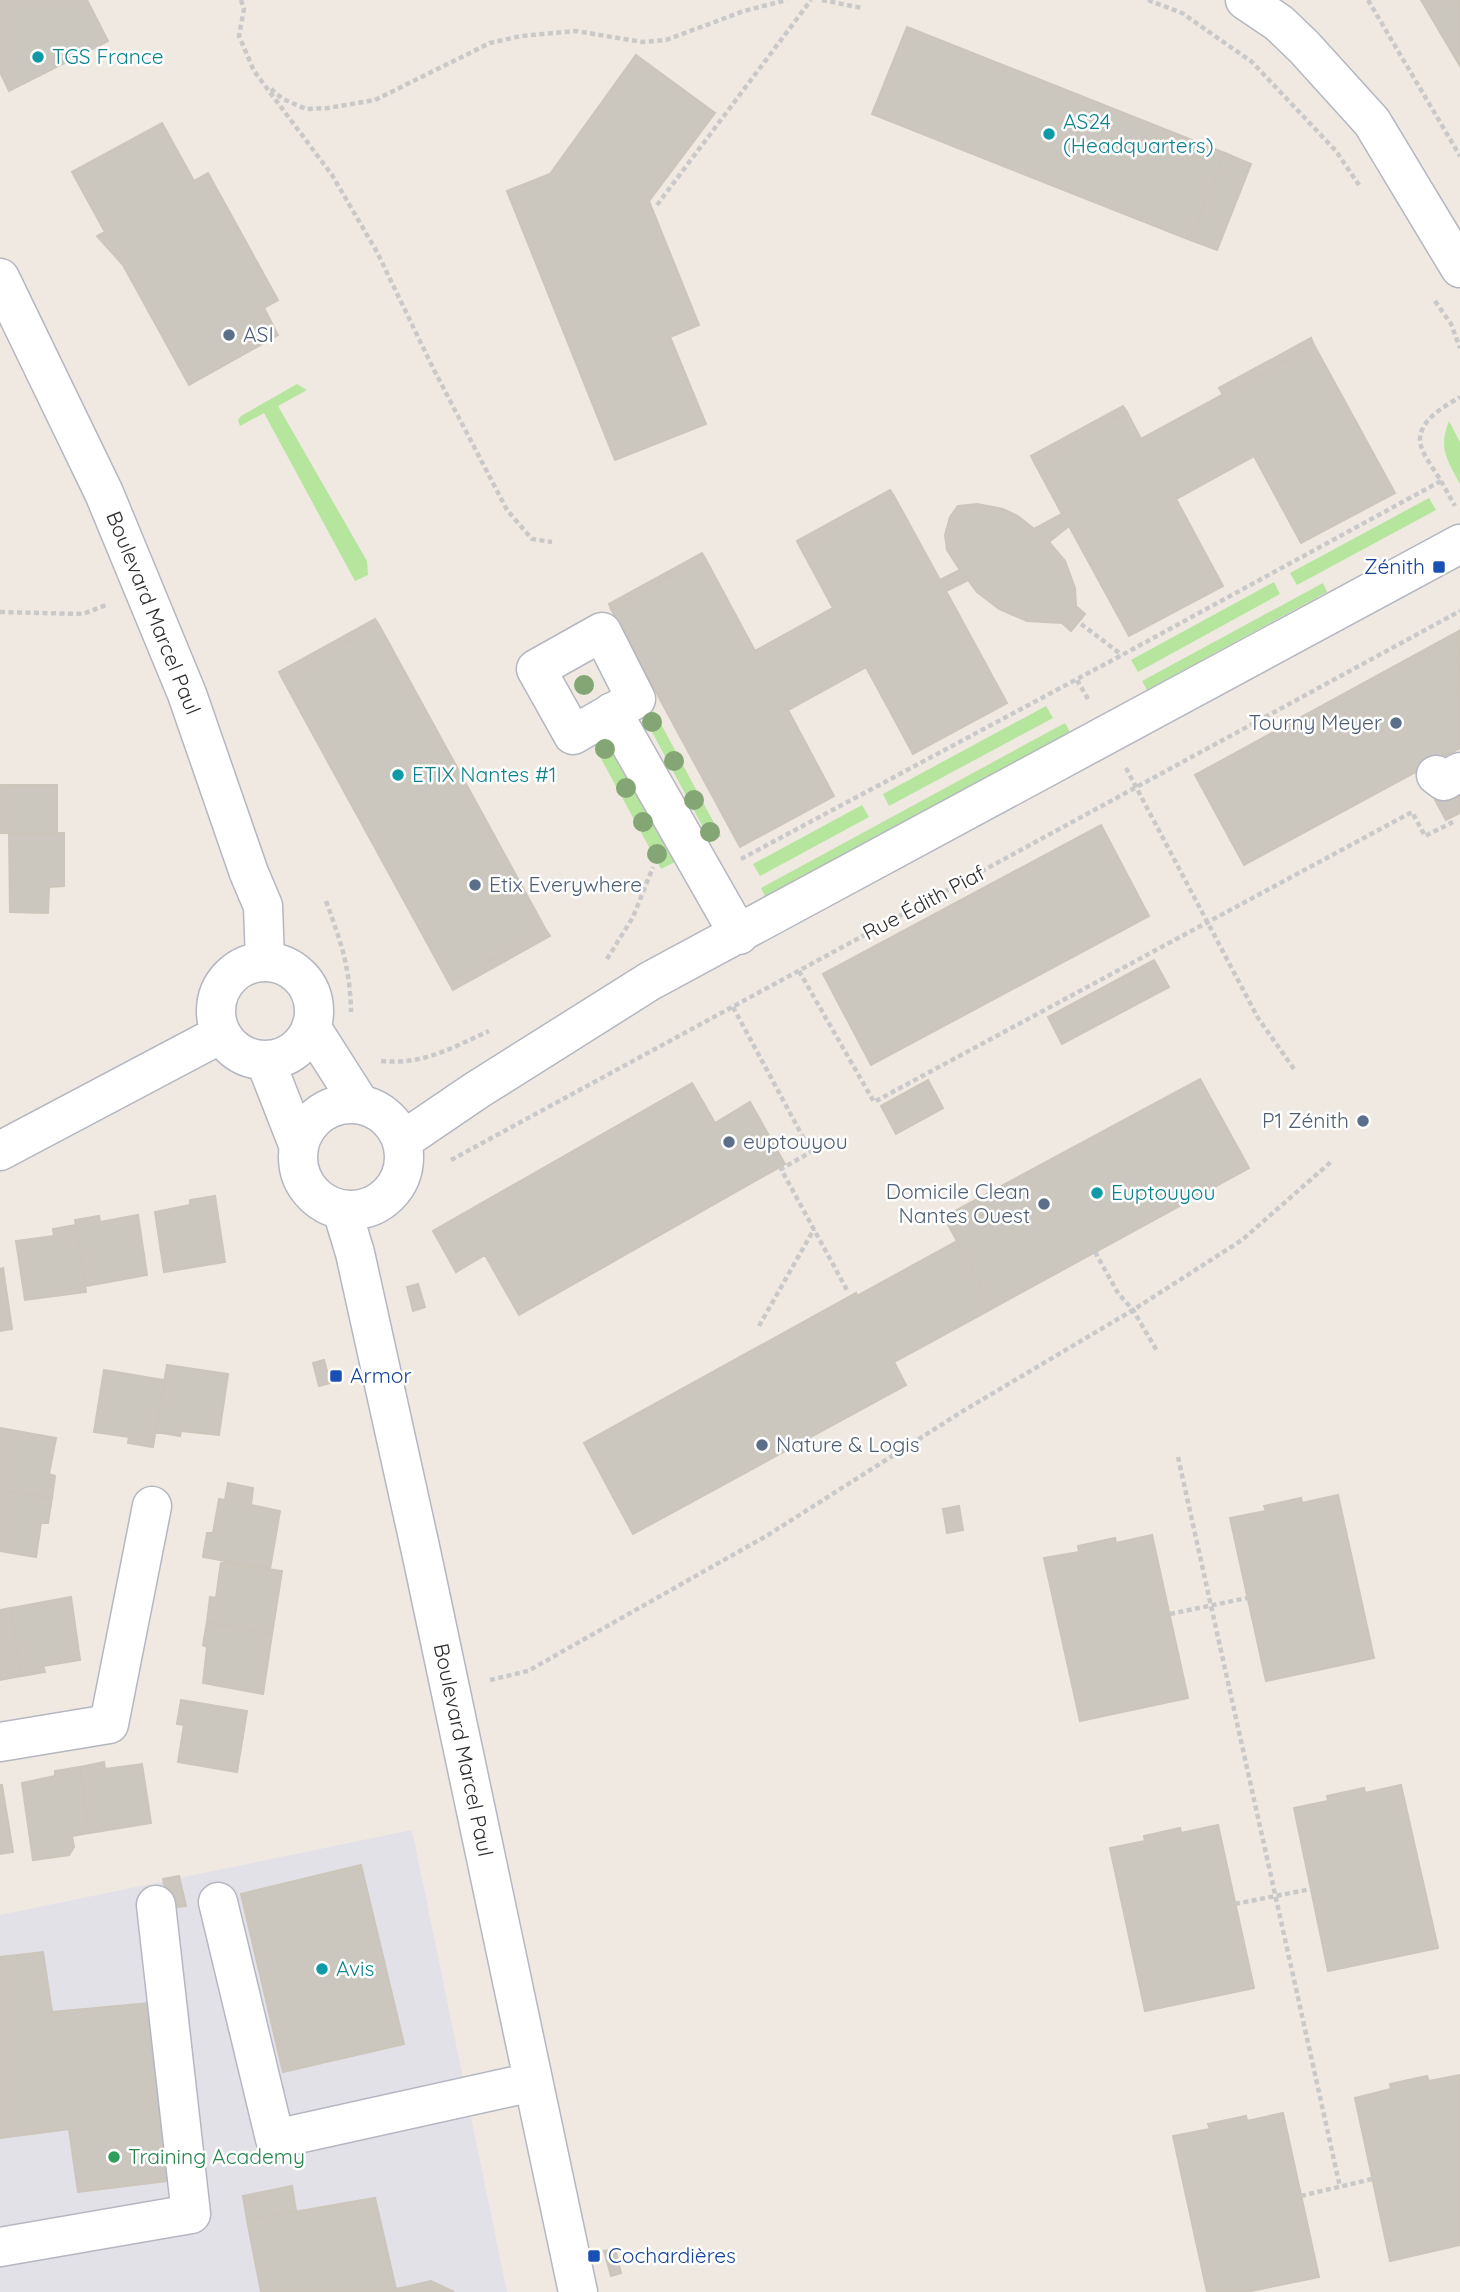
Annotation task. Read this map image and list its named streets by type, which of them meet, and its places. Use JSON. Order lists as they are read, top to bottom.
{
  "streets": {
    "street": ["Boulevard Marcel Paul"],
    "path": ["Rue Édith Piaf"]
  },
  "places": {
    "other": [
      "TGS France",
      "AS24 (Headquarters)",
      "ASI",
      "Tourny Meyer",
      "ETIX Nantes #1",
      "Etix Everywhere",
      "P1 Zénith",
      "euptouyou",
      "Euptouyou",
      "Domicile Clean Nantes Ouest",
      "Nature & Logis",
      "Avis",
      "Training Academy"
    ],
    "transit": ["Zénith", "Armor", "Cochardières"]
  }
}
